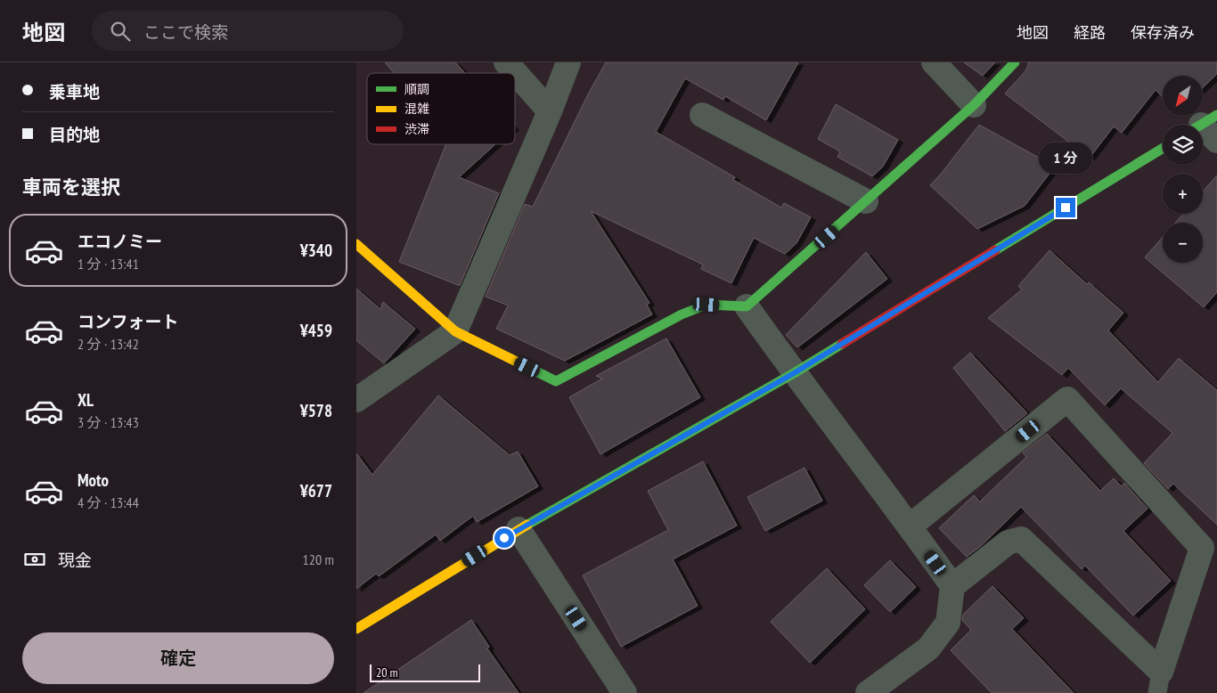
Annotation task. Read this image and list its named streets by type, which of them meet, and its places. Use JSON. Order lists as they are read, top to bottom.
{
  "legend": ["順調", "混雑", "渋滞"],
  "scale_bar": "20 m",
  "north": "bottom left",
  "page": {
    "header": "地図",
    "search": "ここで検索",
    "nav": ["地図", "経路", "保存済み"],
    "banner": ["乗車地", "目的地"],
    "map_buttons": ["+", "−"],
    "bubble": "1 分",
    "heading": "車両を選択",
    "list": [
      {
        "name": "エコノミー",
        "note": "1 分 · 13:41",
        "value": "¥340"
      },
      {
        "name": "コンフォート",
        "note": "2 分 · 13:42",
        "value": "¥459"
      },
      {
        "name": "XL",
        "note": "3 分 · 13:43",
        "value": "¥578"
      },
      {
        "name": "Moto",
        "note": "4 分 · 13:44",
        "value": "¥677"
      }
    ],
    "pay": ["現金", "120 m"],
    "buttons": "確定",
    "scale": "20 m"
  }
}
